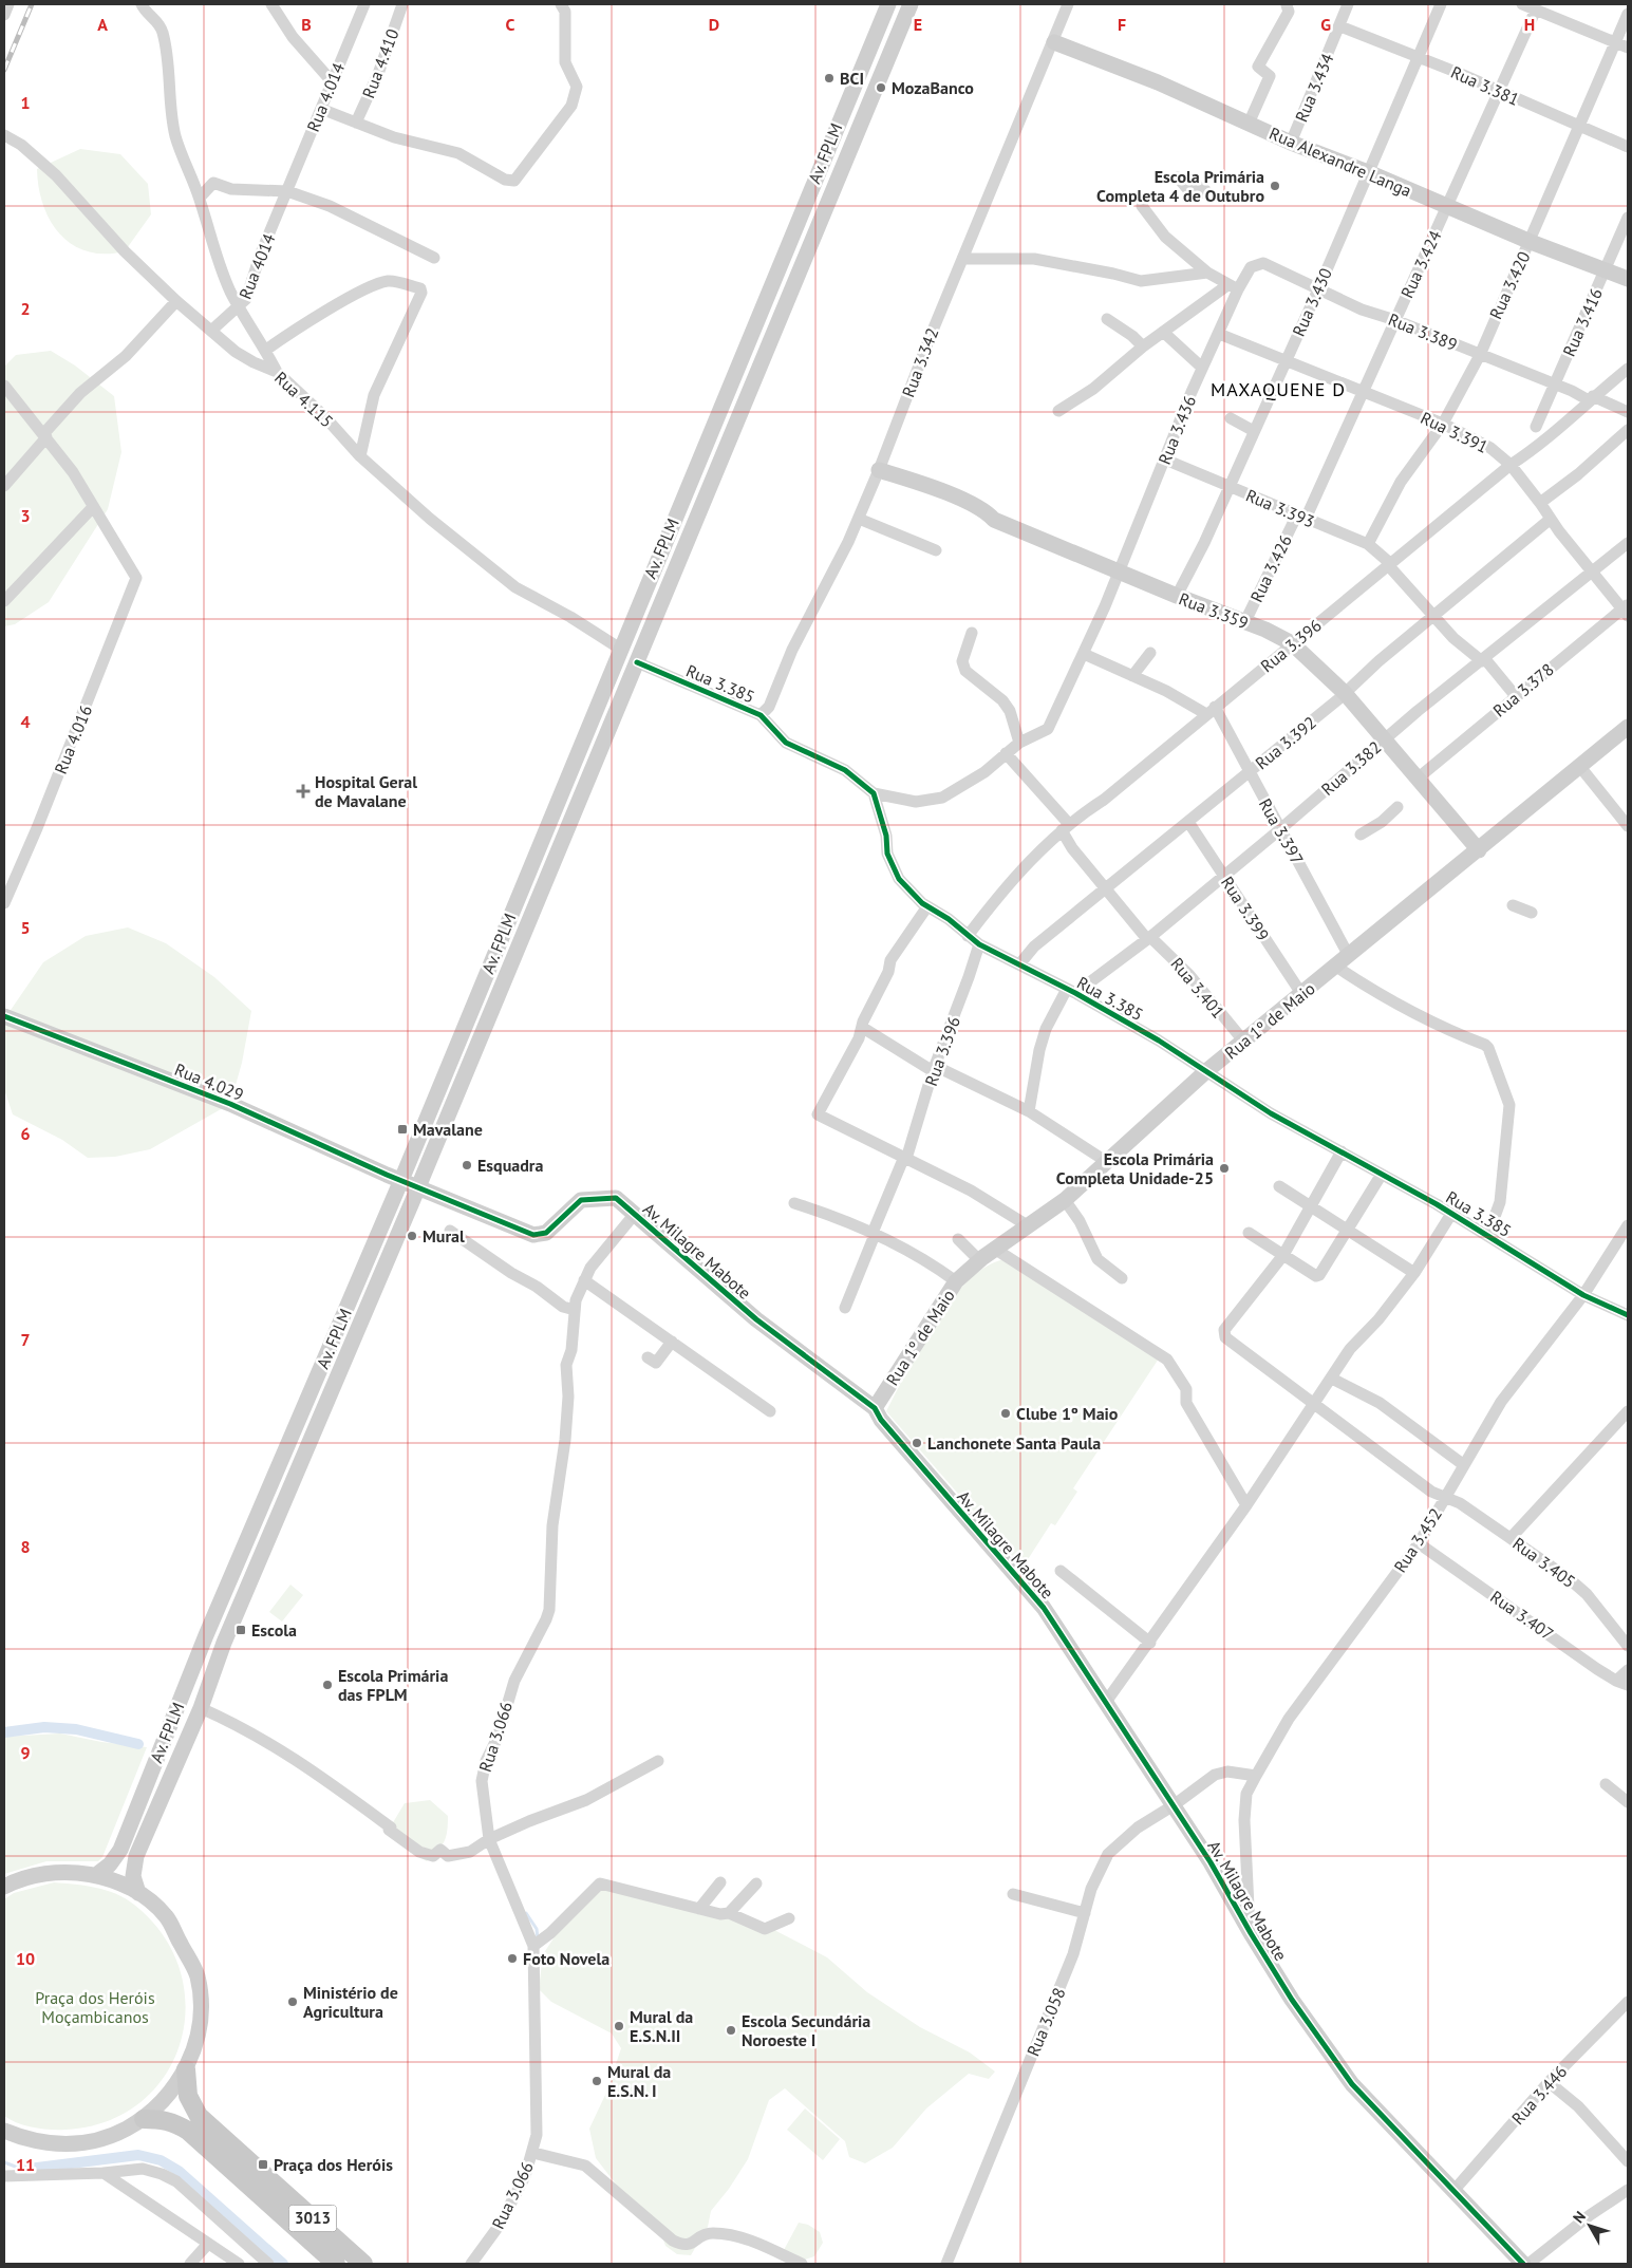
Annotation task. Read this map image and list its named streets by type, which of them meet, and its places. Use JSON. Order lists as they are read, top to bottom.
{
  "streets": {
    "main road": [
      "Av. FPLM",
      "Rua Alexandre Langa",
      "Rua 3.359",
      "Rua 1º de Maio",
      "Rua 4.029",
      "Av. Milagre Mabote",
      "3013"
    ],
    "street": [
      "Rua 4.410",
      "Rua 3.381",
      "Rua 3.434",
      "Rua 4.014",
      "Rua 3.424",
      "Rua 4014",
      "Rua 3.420",
      "Rua 3.430",
      "Rua 3.416",
      "Rua 3.389",
      "Rua 3.342",
      "Rua 4.115",
      "Rua 3.436",
      "Rua 3.391",
      "Rua 3.393",
      "Rua 3.426",
      "Rua 3.396",
      "Rua 3.385",
      "Rua 3.378",
      "Rua 4.016",
      "Rua 3.392",
      "Rua 3.382",
      "Rua 3.397",
      "Rua 3.399",
      "Rua 3.401",
      "Rua 3.452",
      "Rua 3.405",
      "Rua 3.407",
      "Rua 3.066",
      "Rua 3.058",
      "Rua 3.446"
    ]
  },
  "crossings": [
    ["Rua 3.381", "Rua 3.434"],
    ["Rua 3.381", "Rua 3.424"],
    ["Rua 3.381", "Rua 3.420"],
    ["Rua 3.381", "Rua 3.430"],
    ["Rua 3.434", "Rua Alexandre Langa"],
    ["Rua 4.014", "Rua 4014"],
    ["Av. FPLM", "Rua 4.115"],
    ["Av. FPLM", "Rua 3.385"],
    ["Av. FPLM", "Rua 4.029"],
    ["Av. FPLM", "Av. Milagre Mabote"],
    ["Rua Alexandre Langa", "Rua 3.424"],
    ["Rua Alexandre Langa", "Rua 3.420"],
    ["Rua Alexandre Langa", "Rua 3.430"],
    ["Rua Alexandre Langa", "Rua 3.416"],
    ["Rua Alexandre Langa", "Rua 3.342"],
    ["Rua 3.424", "Rua 3.389"],
    ["Rua 3.424", "Rua 3.391"],
    ["Rua 3.424", "Rua 3.393"],
    ["Rua 3.424", "Rua 3.426"],
    ["Rua 4014", "Rua 4.115"],
    ["Rua 3.420", "Rua 3.389"],
    ["Rua 3.420", "Rua 3.391"],
    ["Rua 3.420", "Rua 3.393"],
    ["Rua 3.430", "Rua 3.389"],
    ["Rua 3.430", "Rua 3.391"],
    ["Rua 3.430", "Rua 3.393"],
    ["Rua 3.430", "Rua 3.359"],
    ["Rua 3.416", "Rua 3.389"],
    ["Rua 3.389", "Rua 3.436"],
    ["Rua 3.389", "Rua 3.396"],
    ["Rua 3.342", "Rua 3.359"],
    ["Rua 3.342", "Rua 3.385"],
    ["Rua 3.436", "Rua 3.391"],
    ["Rua 3.436", "Rua 3.393"],
    ["Rua 3.436", "Rua 3.359"],
    ["Rua 3.436", "Rua 3.385"],
    ["Rua 3.436", "Rua 3.401"],
    ["Rua 3.391", "Rua 3.396"],
    ["Rua 3.391", "Rua 3.378"],
    ["Rua 3.391", "Rua 3.392"],
    ["Rua 3.391", "Rua 3.382"],
    ["Rua 3.393", "Rua 3.426"],
    ["Rua 3.393", "Rua 3.396"],
    ["Rua 3.393", "Rua 3.378"],
    ["Rua 3.393", "Rua 3.392"],
    ["Rua 3.393", "Rua 3.382"],
    ["Rua 3.426", "Rua 3.359"],
    ["Rua 3.359", "Rua 3.396"],
    ["Rua 3.359", "Rua 3.378"],
    ["Rua 3.359", "Rua 3.392"],
    ["Rua 3.359", "Rua 3.382"],
    ["Rua 3.359", "Rua 1º de Maio"],
    ["Rua 3.396", "Rua 3.385"],
    ["Rua 3.396", "Rua 3.397"],
    ["Rua 3.396", "Rua 3.401"],
    ["Rua 3.385", "Rua 3.392"],
    ["Rua 3.385", "Rua 3.382"],
    ["Rua 3.385", "Rua 1º de Maio"],
    ["Rua 3.385", "Rua 3.452"],
    ["Rua 3.392", "Rua 3.397"],
    ["Rua 3.392", "Rua 3.399"],
    ["Rua 3.392", "Rua 3.401"],
    ["Rua 3.382", "Rua 3.397"],
    ["Rua 3.382", "Rua 3.399"],
    ["Rua 3.382", "Rua 3.401"],
    ["Rua 3.397", "Rua 1º de Maio"],
    ["Rua 3.399", "Rua 1º de Maio"],
    ["Rua 3.401", "Rua 1º de Maio"],
    ["Rua 1º de Maio", "Av. Milagre Mabote"],
    ["Rua 4.029", "Av. Milagre Mabote"],
    ["Av. Milagre Mabote", "Rua 3.452"],
    ["Av. Milagre Mabote", "Rua 3.066"],
    ["Av. Milagre Mabote", "Rua 3.058"],
    ["Av. Milagre Mabote", "Rua 3.446"],
    ["Rua 3.452", "Rua 3.405"],
    ["Rua 3.452", "Rua 3.407"]
  ],
  "districts": ["MAXAQUENE D"],
  "parks": ["Praça dos Heróis Moçambicanos"],
  "places": {
    "other": [
      "BCI",
      "MozaBanco",
      "Escola Primária Completa 4 de Outubro",
      "Esquadra",
      "Escola Primária Completa Unidade-25",
      "Mural",
      "Clube 1º Maio",
      "Lanchonete Santa Paula",
      "Escola Primária das FPLM",
      "Foto Novela",
      "Ministério de Agricultura",
      "Mural da E.S.N.II",
      "Escola Secundária Noroeste I",
      "Mural da E.S.N. I"
    ],
    "health": ["Hospital Geral de Mavalane"],
    "transit": ["Mavalane", "Escola", "Praça dos Heróis"]
  },
  "north": "top left",
  "grid": {
    "columns": [
      "A",
      "B",
      "C",
      "D",
      "E",
      "F",
      "G",
      "H"
    ],
    "rows": [
      "1",
      "2",
      "3",
      "4",
      "5",
      "6",
      "7",
      "8",
      "9",
      "10",
      "11"
    ]
  }
}
